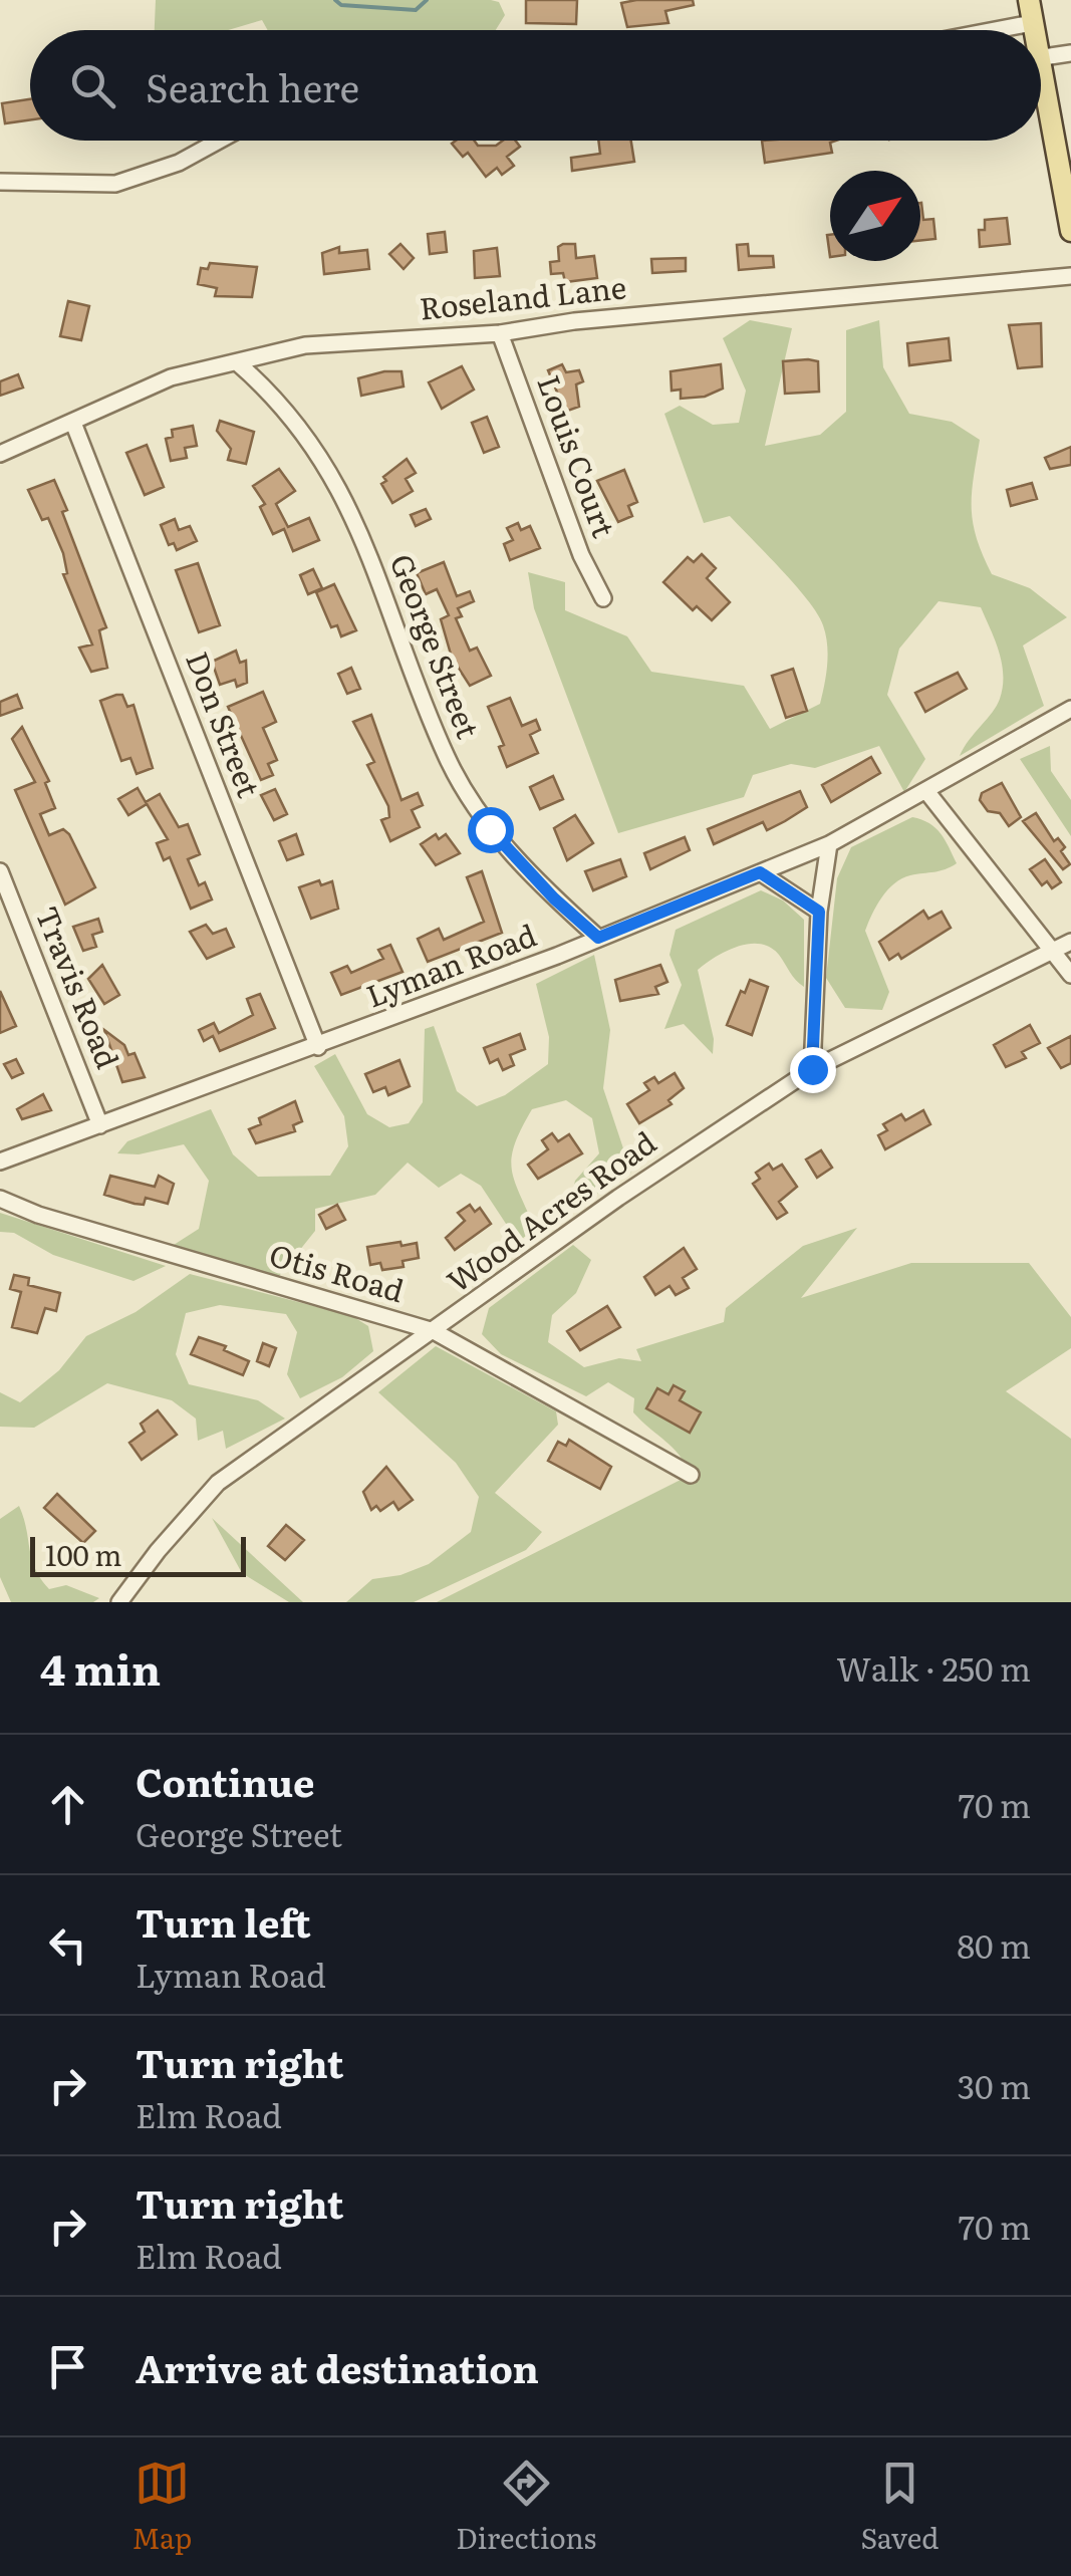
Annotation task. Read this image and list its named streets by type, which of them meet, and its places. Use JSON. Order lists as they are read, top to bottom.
{
  "streets": {
    "street": [
      "Roseland Lane",
      "Louis Court",
      "George Street",
      "Don Street",
      "Lyman Road",
      "Travis Road",
      "Wood Acres Road",
      "Otis Road"
    ]
  },
  "crossings": [
    ["Roseland Lane", "Louis Court"],
    ["Roseland Lane", "George Street"],
    ["Roseland Lane", "Don Street"],
    ["George Street", "Lyman Road"],
    ["Don Street", "Lyman Road"],
    ["Lyman Road", "Travis Road"],
    ["Wood Acres Road", "Otis Road"]
  ],
  "scale_bar": "100 m",
  "north": "top right",
  "page": {
    "search": "Search here",
    "scale": "100 m",
    "heading": ["4 min", "Walk · 250 m"],
    "list": [
      ["Continue", "George Street", "70 m"],
      ["Turn left", "Lyman Road", "80 m"],
      ["Turn right", "Elm Road", "30 m"],
      ["Turn right", "Elm Road", "70 m"],
      "Arrive at destination"
    ],
    "nav": ["Map", "Directions", "Saved"]
  }
}
